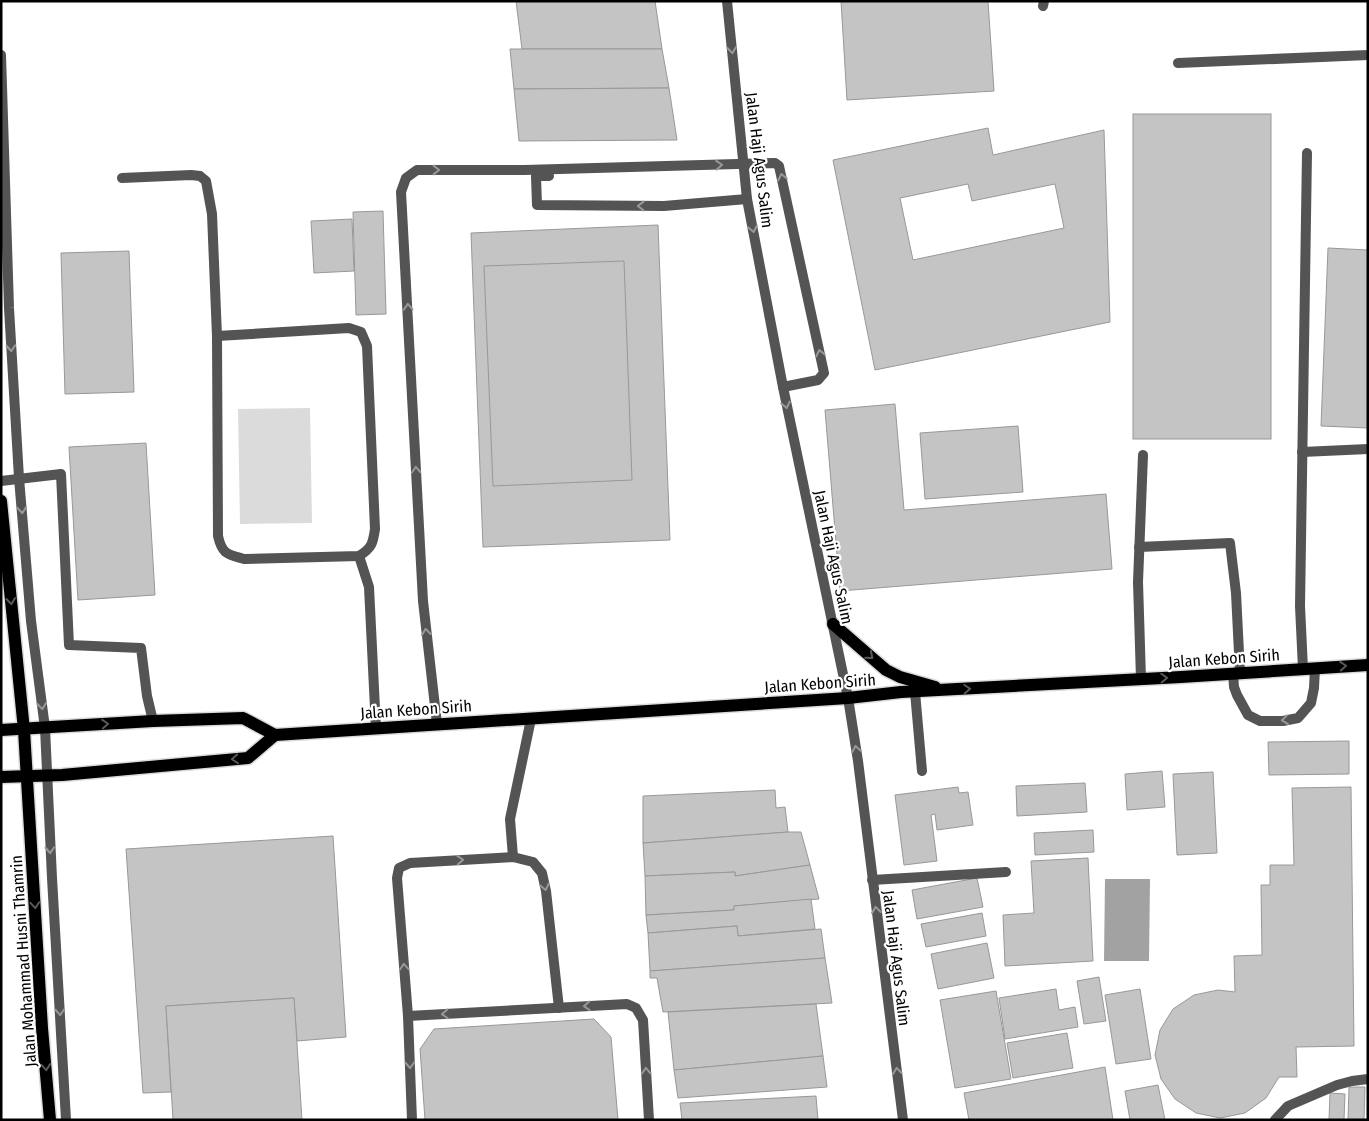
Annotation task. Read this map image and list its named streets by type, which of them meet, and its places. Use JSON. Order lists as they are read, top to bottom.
{
  "streets": {
    "main road": ["Jalan Kebon Sirih", "Jalan Mohammad Husni Thamrin"],
    "street": ["Jalan Haji Agus Salim"]
  },
  "crossings": [
    ["Jalan Haji Agus Salim", "Jalan Kebon Sirih"]
  ],
  "one_way": ["Jalan Mohammad Husni Thamrin"]
}
